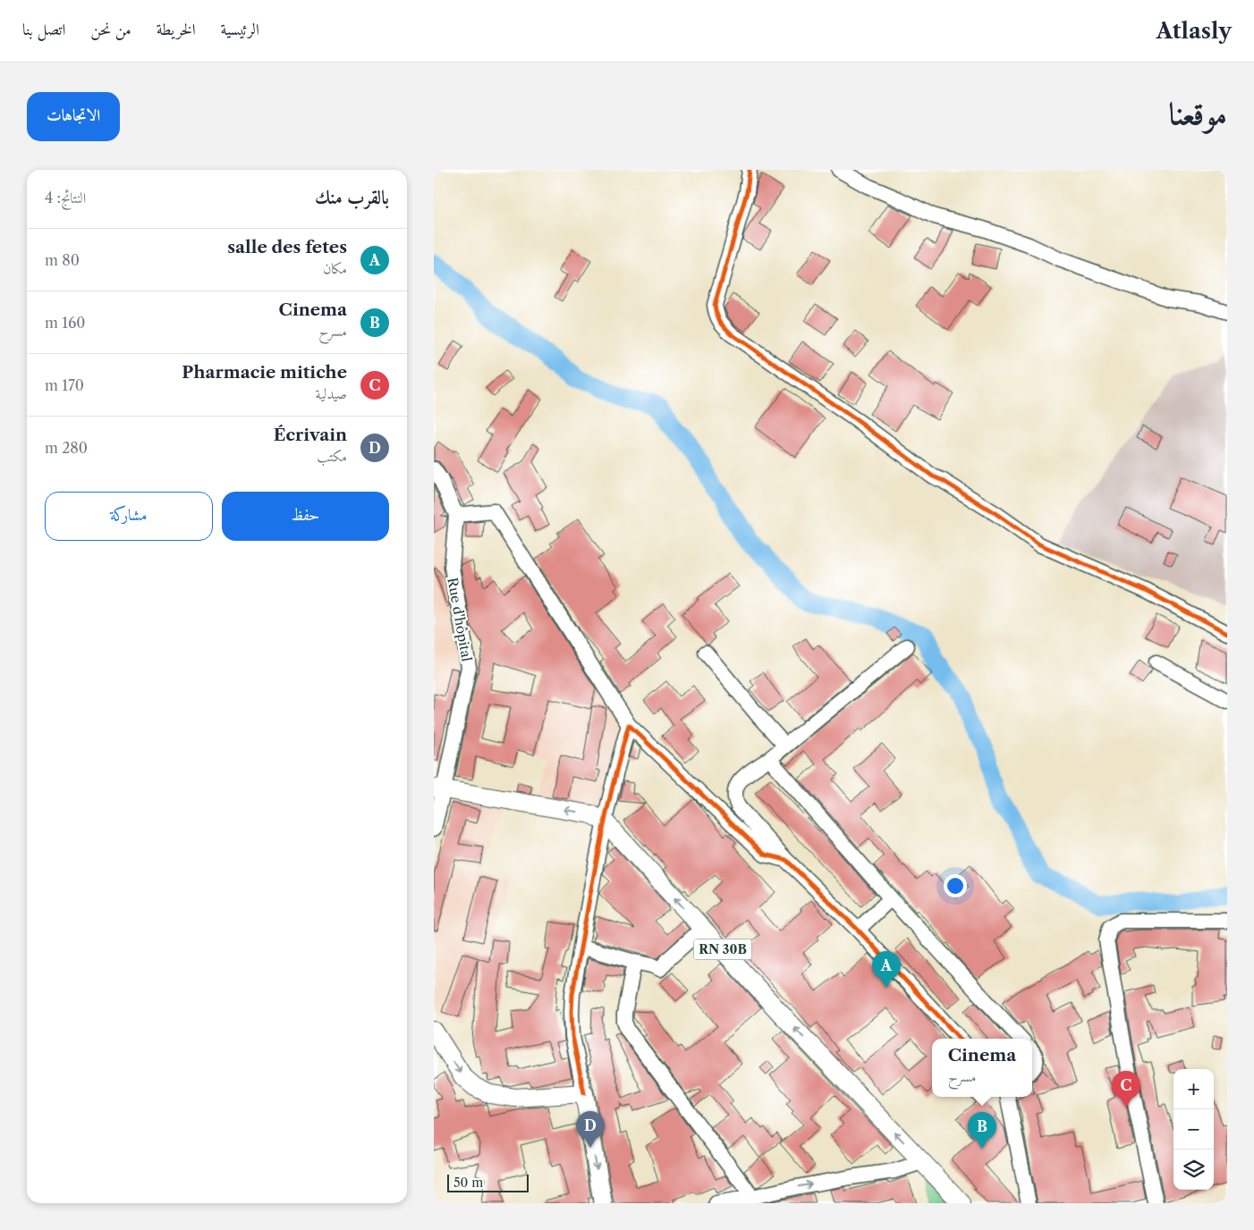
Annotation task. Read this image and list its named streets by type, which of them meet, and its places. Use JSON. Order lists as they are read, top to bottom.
{
  "streets": {
    "main road": ["RN 30B"],
    "street": ["Rue d'hôpital"]
  },
  "crossings": [
    ["Rue d'hôpital", "RN 30B"]
  ],
  "scale_bar": "50 m",
  "page": {
    "header": "Atlasly",
    "nav": [
      "الرئيسية",
      "الخريطة",
      "من نحن",
      "اتصل بنا"
    ],
    "title": "موقعنا",
    "buttons": [
      "الاتجاهات",
      ["حفظ", "مشاركة"]
    ],
    "heading": ["بالقرب منك", "النتائج: 4"],
    "list": [
      {
        "mark": "A",
        "name": "salle des fetes",
        "note": "مكان",
        "value": "80 m"
      },
      {
        "mark": "B",
        "name": "Cinema",
        "note": "مسرح",
        "value": "160 m"
      },
      {
        "mark": "C",
        "name": "Pharmacie mitiche",
        "note": "صيدلية",
        "value": "170 m"
      },
      {
        "mark": "D",
        "name": "Écrivain",
        "note": "مكتب",
        "value": "280 m"
      }
    ],
    "pins": [
      "A",
      "C",
      "D",
      "B"
    ],
    "popup": ["Cinema", "مسرح"],
    "map_buttons": ["+", "−"],
    "scale": "50 m"
  }
}
